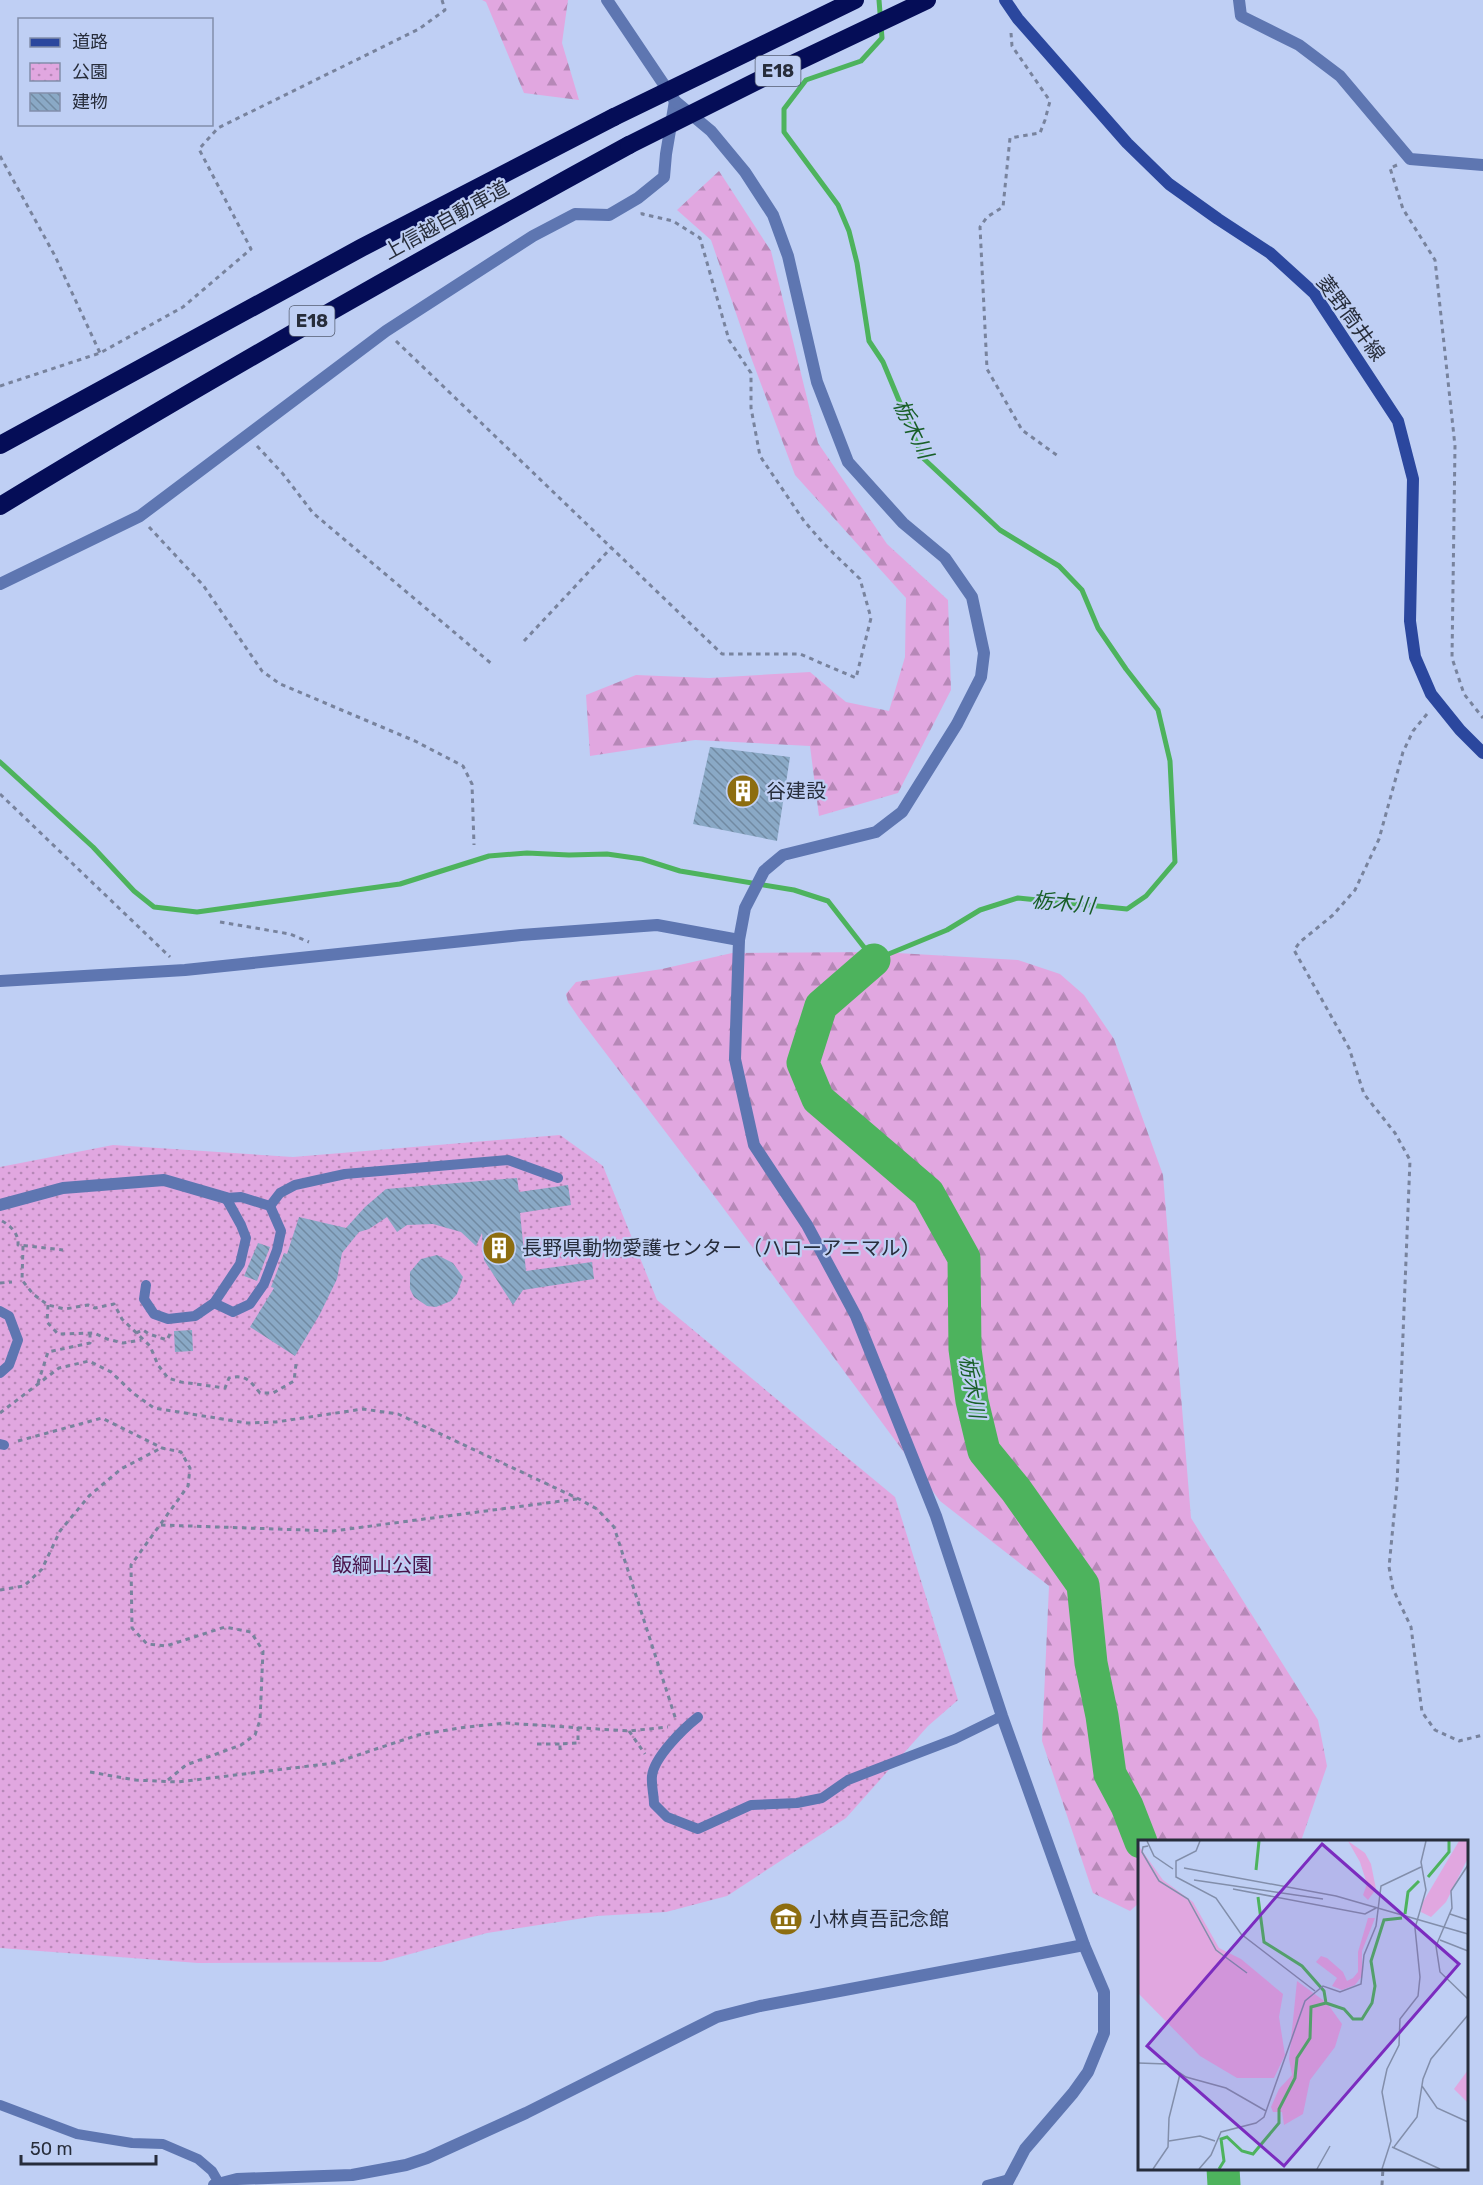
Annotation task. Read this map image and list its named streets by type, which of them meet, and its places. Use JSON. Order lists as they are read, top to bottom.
{
  "streets": {
    "highway": ["E18", "上信越自動車道"],
    "main road": ["菱野筒井線"]
  },
  "water": ["栃木川"],
  "parks": ["飯綱山公園"],
  "places": {
    "building": ["谷建設", "長野県動物愛護センター（ハローアニマル）"],
    "museum": ["小林貞吾記念館"]
  },
  "legend": ["道路", "公園", "建物"],
  "scale_bar": "50 m"
}
